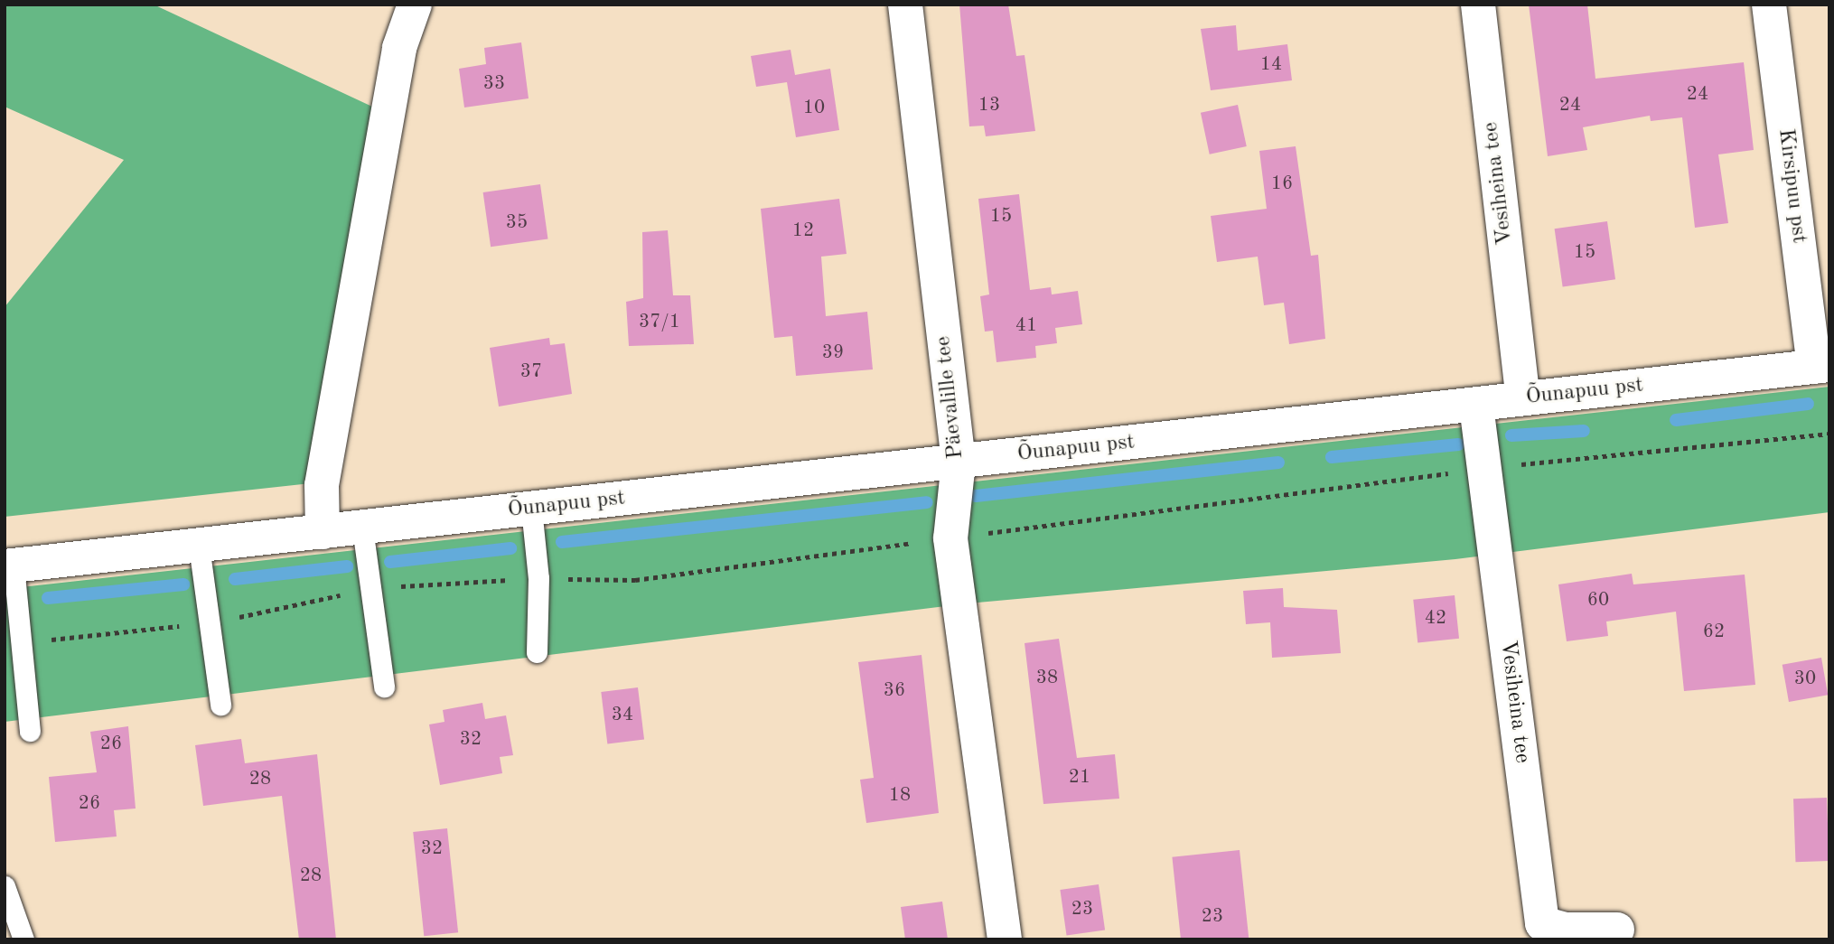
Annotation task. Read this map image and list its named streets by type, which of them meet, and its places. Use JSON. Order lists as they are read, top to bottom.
{
  "streets": {
    "street": [
      "Vesiheina tee",
      "Kirsipuu pst",
      "Õunapuu pst",
      "Päevalille tee"
    ]
  },
  "crossings": [
    ["Vesiheina tee", "Õunapuu pst"],
    ["Kirsipuu pst", "Õunapuu pst"],
    ["Õunapuu pst", "Päevalille tee"]
  ],
  "house_numbers": [
    "14",
    "33",
    "24",
    "13",
    "24",
    "10",
    "16",
    "15",
    "35",
    "12",
    "15",
    "37/1",
    "41",
    "39",
    "37",
    "60",
    "42",
    "62",
    "38",
    "30",
    "36",
    "34",
    "32",
    "26",
    "21",
    "28",
    "18",
    "26",
    "32",
    "28",
    "23",
    "23"
  ]
}
